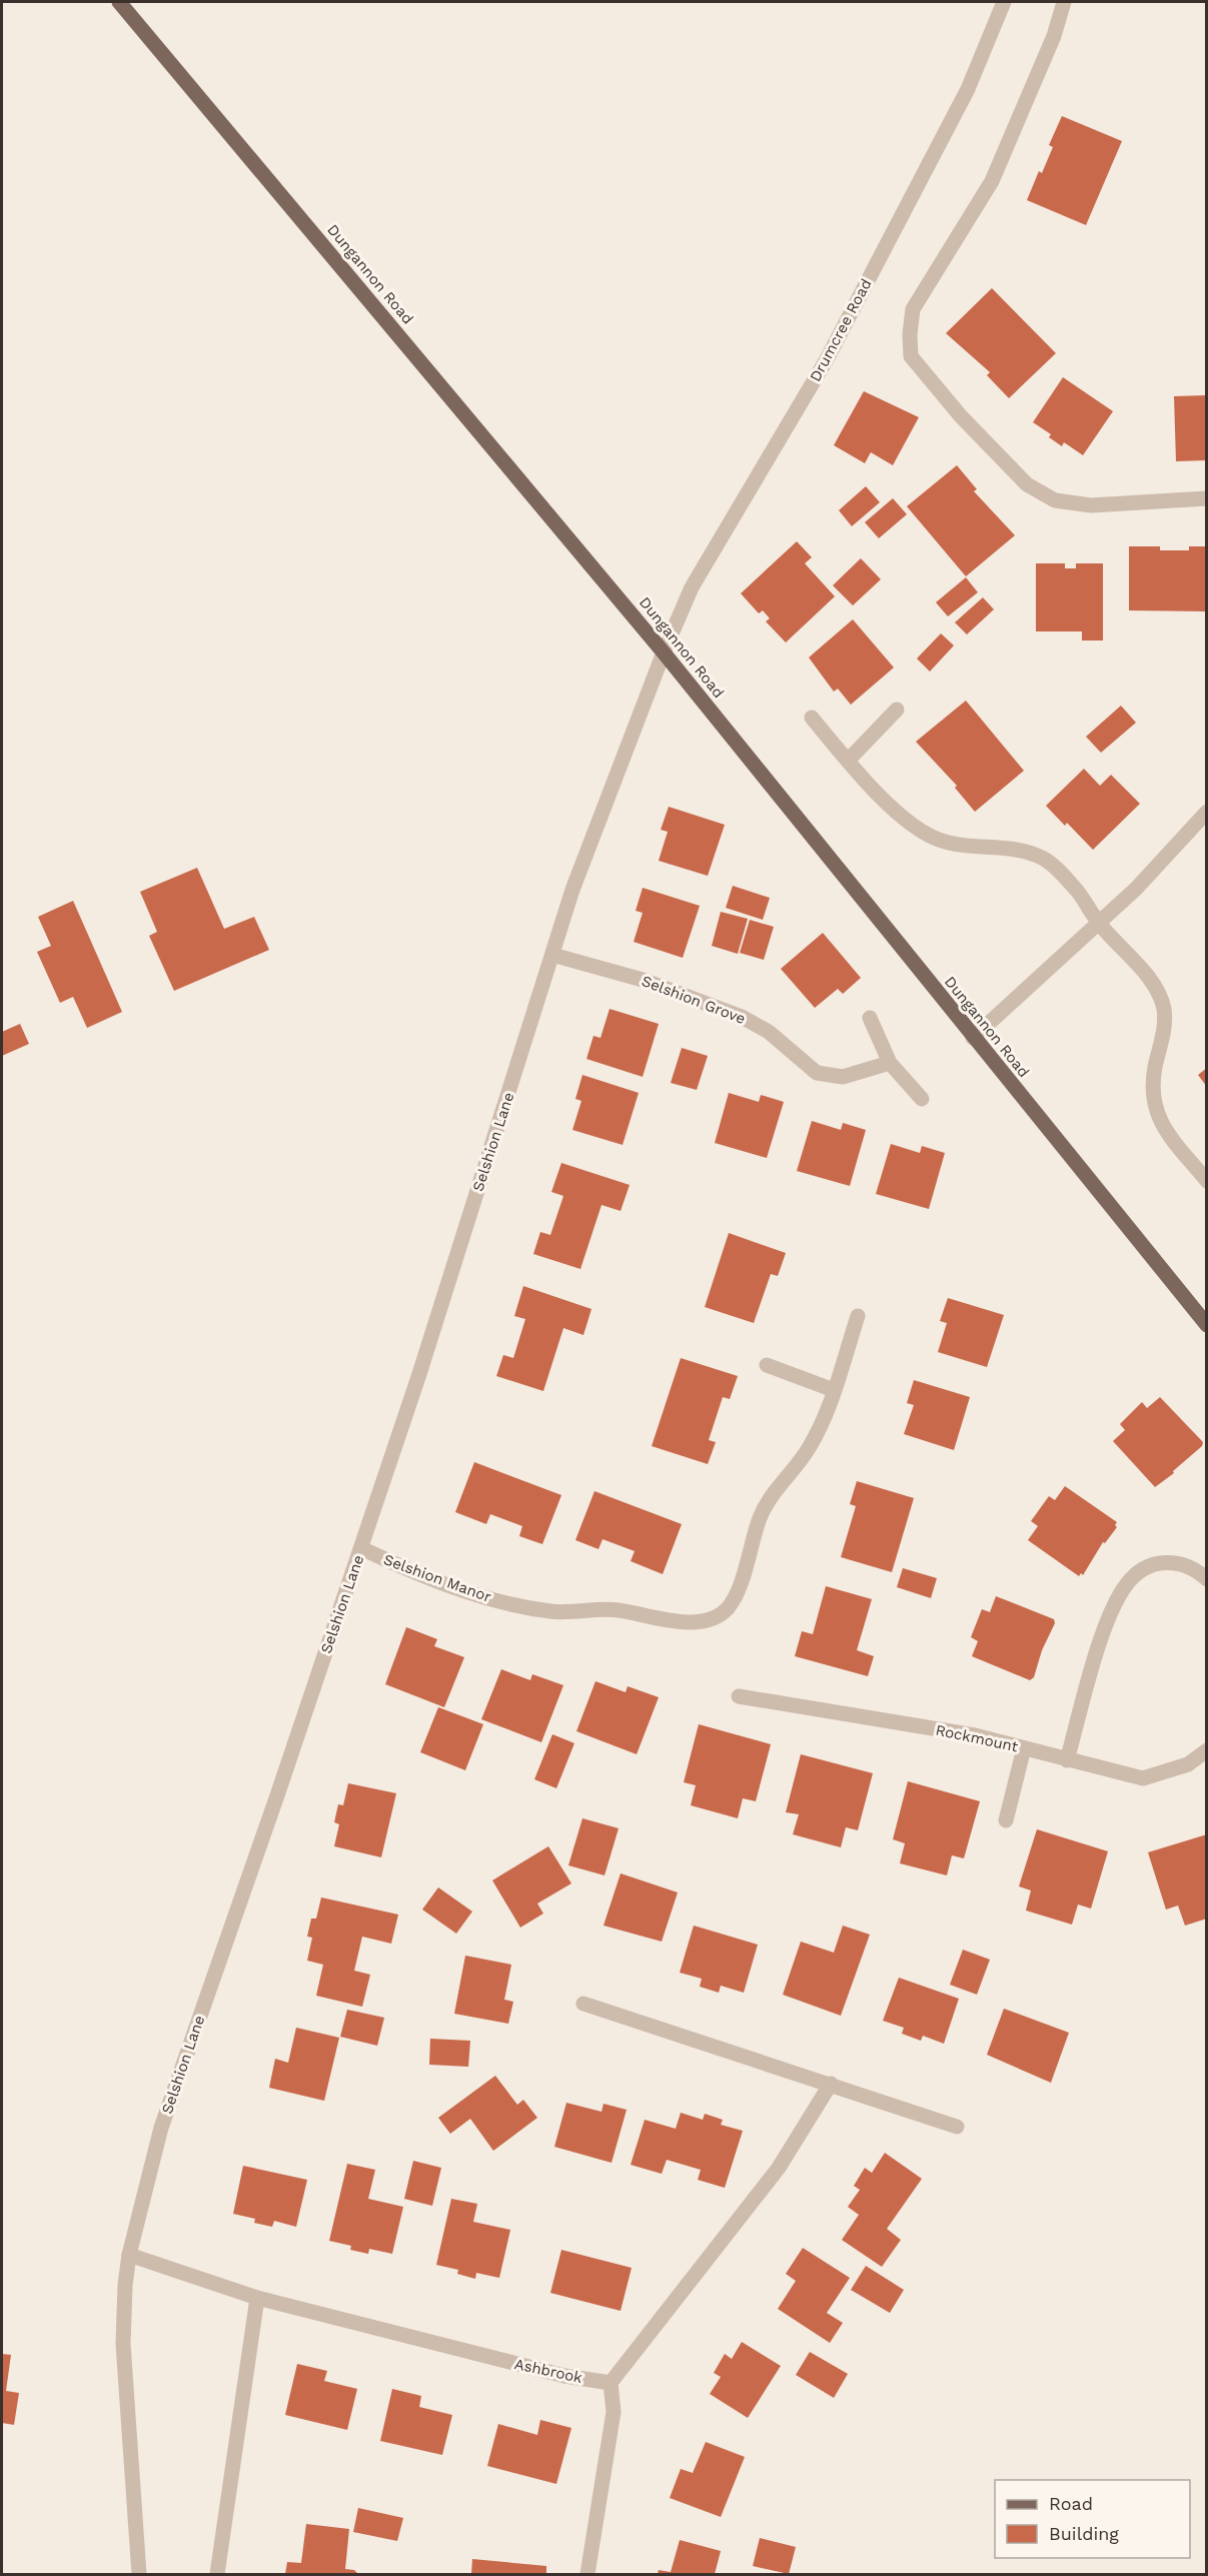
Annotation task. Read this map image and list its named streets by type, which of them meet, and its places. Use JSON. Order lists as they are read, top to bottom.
{
  "streets": {
    "main road": ["Dungannon Road"],
    "street": [
      "Drumcree Road",
      "Selshion Grove",
      "Selshion Lane",
      "Selshion Manor",
      "Rockmount",
      "Ashbrook"
    ]
  },
  "crossings": [
    ["Dungannon Road", "Drumcree Road"],
    ["Dungannon Road", "Selshion Lane"],
    ["Drumcree Road", "Selshion Lane"],
    ["Selshion Grove", "Selshion Lane"],
    ["Selshion Lane", "Selshion Manor"],
    ["Selshion Lane", "Ashbrook"]
  ],
  "legend": ["Road", "Building"]
}
